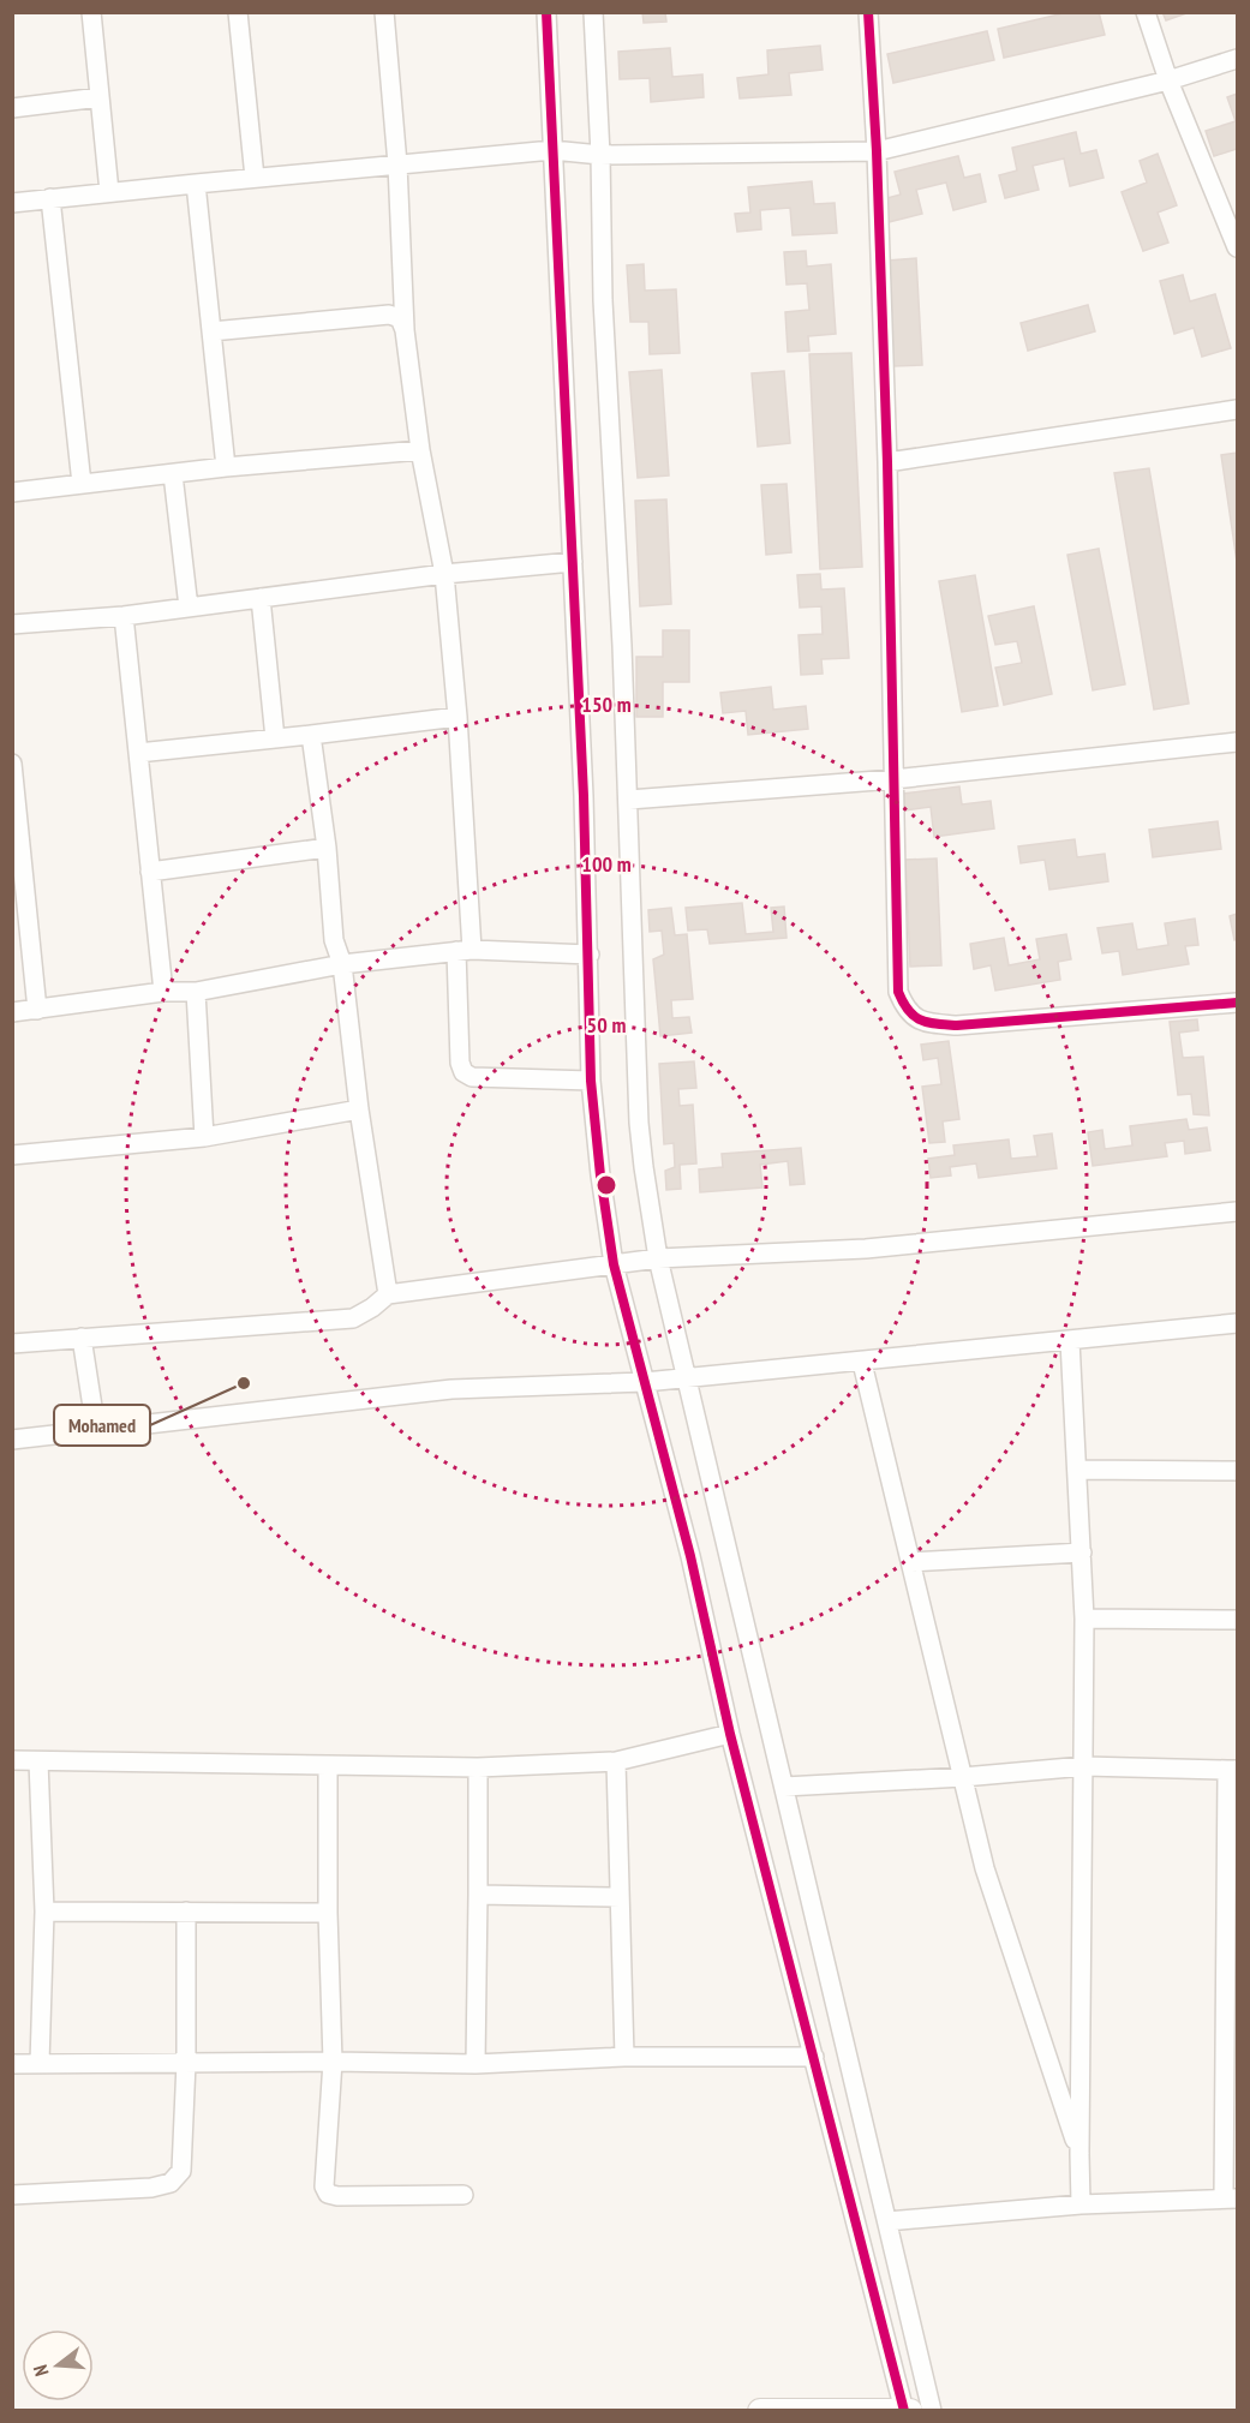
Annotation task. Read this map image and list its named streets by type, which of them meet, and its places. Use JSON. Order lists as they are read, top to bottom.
{
  "places": ["Mohamed"],
  "north": "left",
  "rings": ["150 m", "100 m", "50 m"]
}
